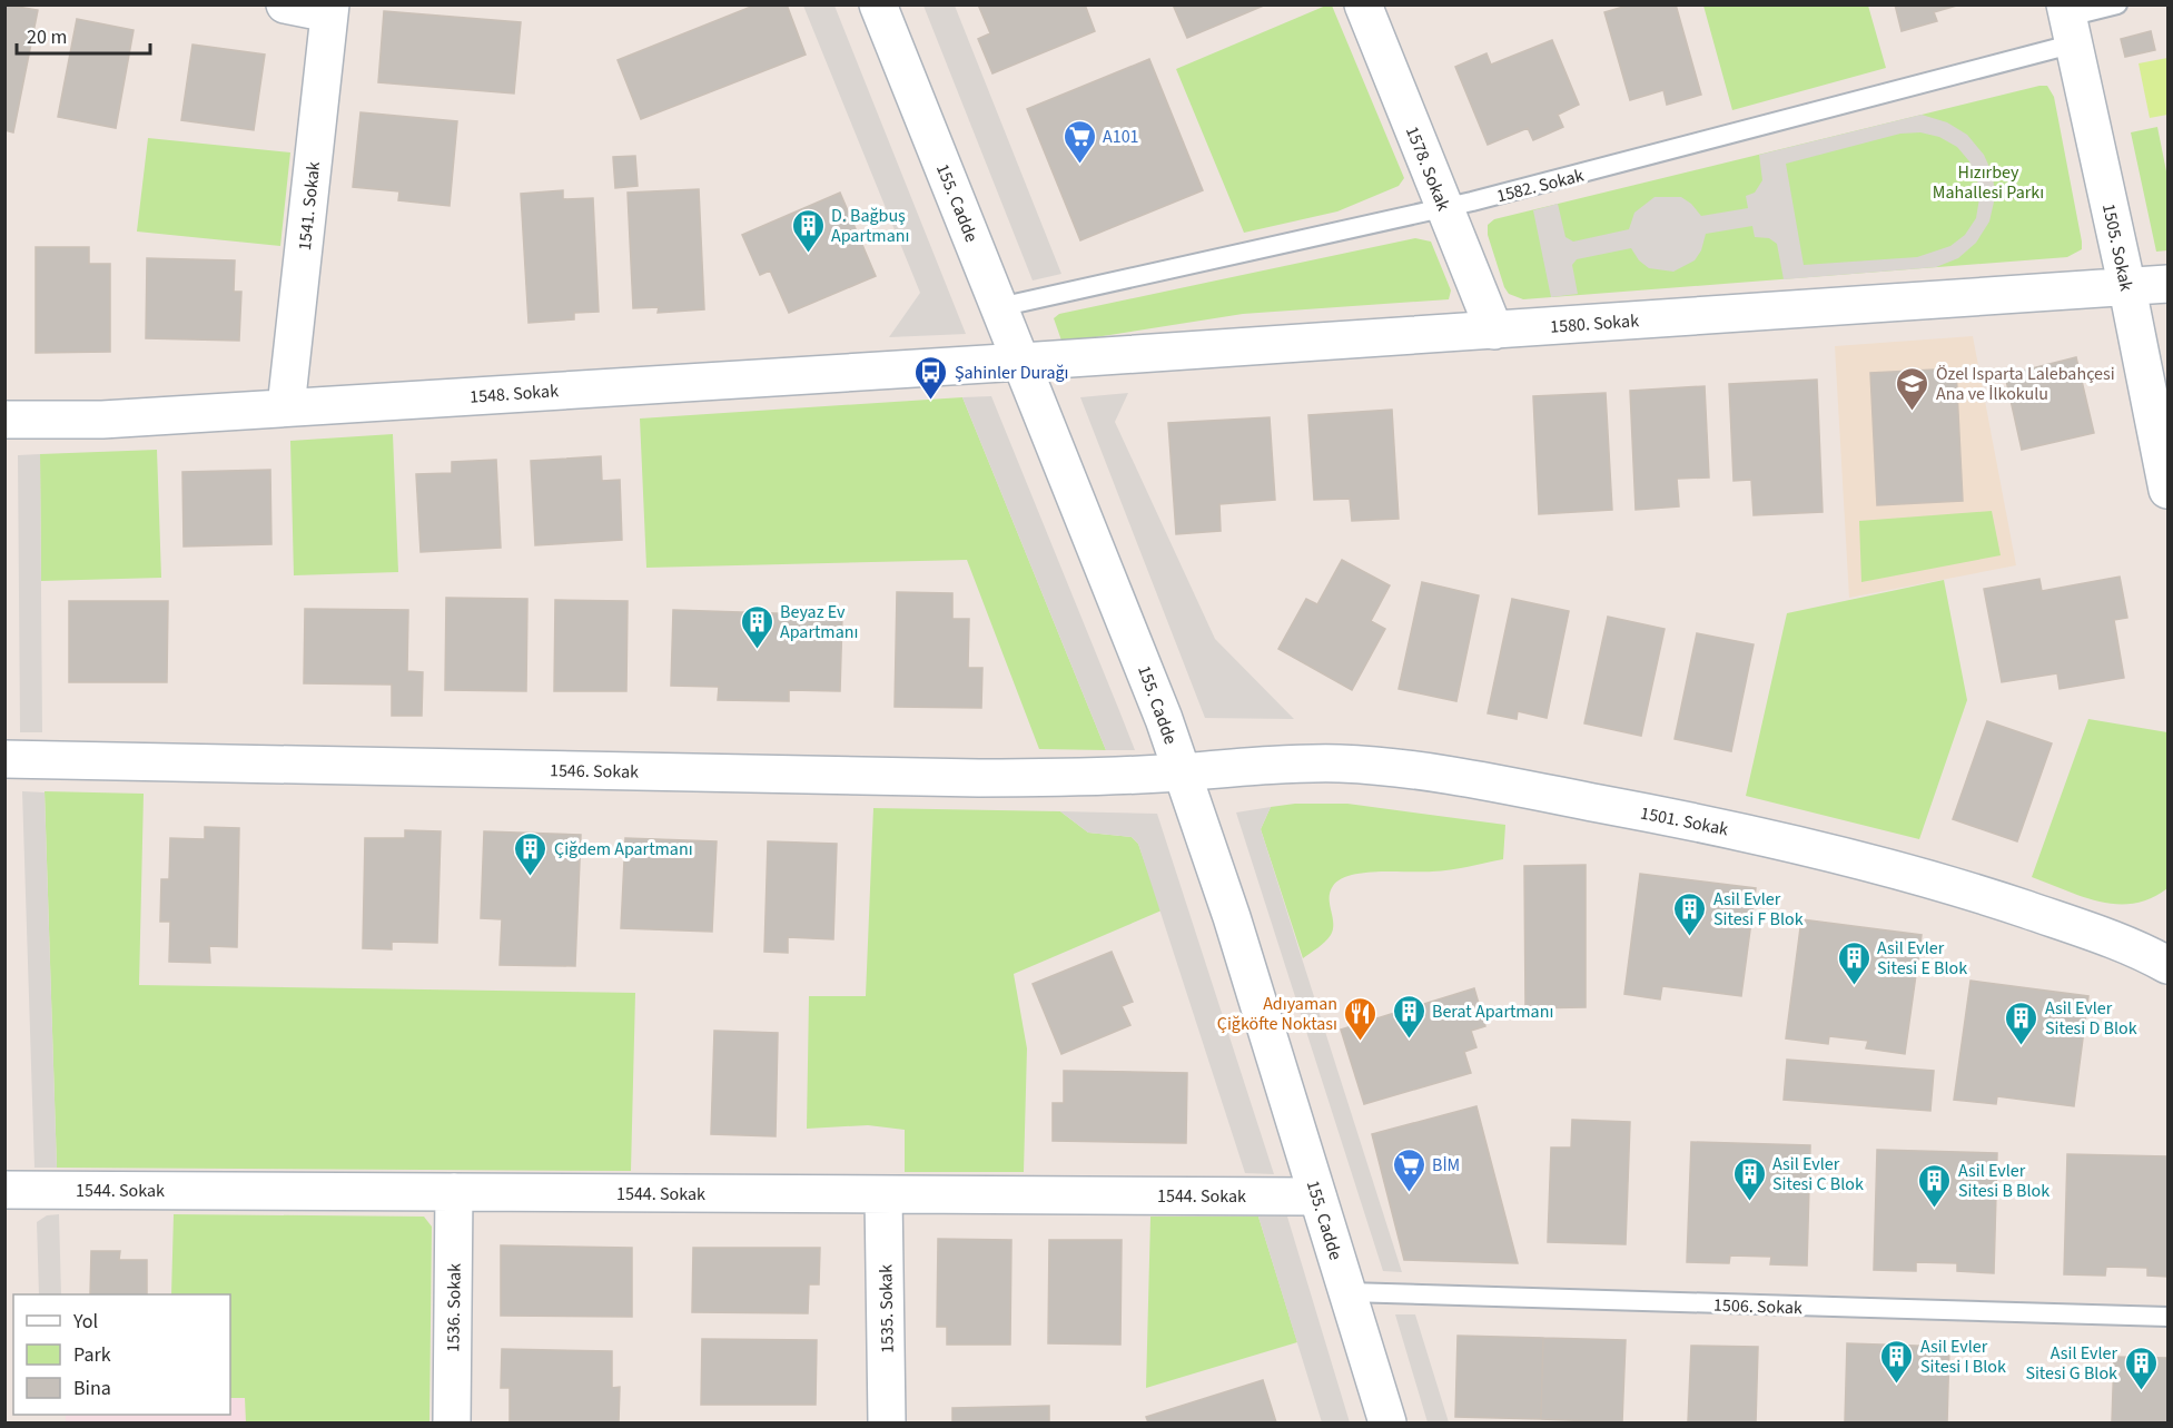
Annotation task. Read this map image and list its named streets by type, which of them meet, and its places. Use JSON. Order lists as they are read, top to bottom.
{
  "streets": {
    "street": [
      "1578. Sokak",
      "155. Cadde",
      "1541. Sokak",
      "1505. Sokak",
      "1580. Sokak",
      "1548. Sokak",
      "1546. Sokak",
      "1501. Sokak",
      "1544. Sokak",
      "1536. Sokak",
      "1535. Sokak"
    ],
    "lane": ["1582. Sokak", "1506. Sokak"]
  },
  "crossings": [
    ["1578. Sokak", "1582. Sokak"],
    ["1578. Sokak", "1580. Sokak"],
    ["1582. Sokak", "155. Cadde"],
    ["1582. Sokak", "1505. Sokak"],
    ["155. Cadde", "1580. Sokak"],
    ["155. Cadde", "1548. Sokak"],
    ["155. Cadde", "1546. Sokak"],
    ["155. Cadde", "1501. Sokak"],
    ["155. Cadde", "1544. Sokak"],
    ["155. Cadde", "1506. Sokak"],
    ["1541. Sokak", "1548. Sokak"],
    ["1505. Sokak", "1580. Sokak"],
    ["1580. Sokak", "1548. Sokak"],
    ["1546. Sokak", "1501. Sokak"],
    ["1544. Sokak", "1536. Sokak"],
    ["1544. Sokak", "1535. Sokak"]
  ],
  "parks": ["Hızırbey Mahallesi Parkı"],
  "places": {
    "supermarket": ["A101", "BİM"],
    "building": [
      "D. Bağbuş Apartmanı",
      "Beyaz Ev Apartmanı",
      "Çiğdem Apartmanı",
      "Asil Evler Sitesi F Blok",
      "Asil Evler Sitesi E Blok",
      "Berat Apartmanı",
      "Asil Evler Sitesi D Blok",
      "Asil Evler Sitesi C Blok",
      "Asil Evler Sitesi B Blok",
      "Asil Evler Sitesi I Blok",
      "Asil Evler Sitesi G Blok"
    ],
    "bus stop": ["Şahinler Durağı"],
    "school or university": ["Özel Isparta Lalebahçesi Ana ve İlkokulu"],
    "restaurant": ["Adıyaman Çiğköfte Noktası"]
  },
  "legend": ["Yol", "Park", "Bina"],
  "scale_bar": "20 m"
}
